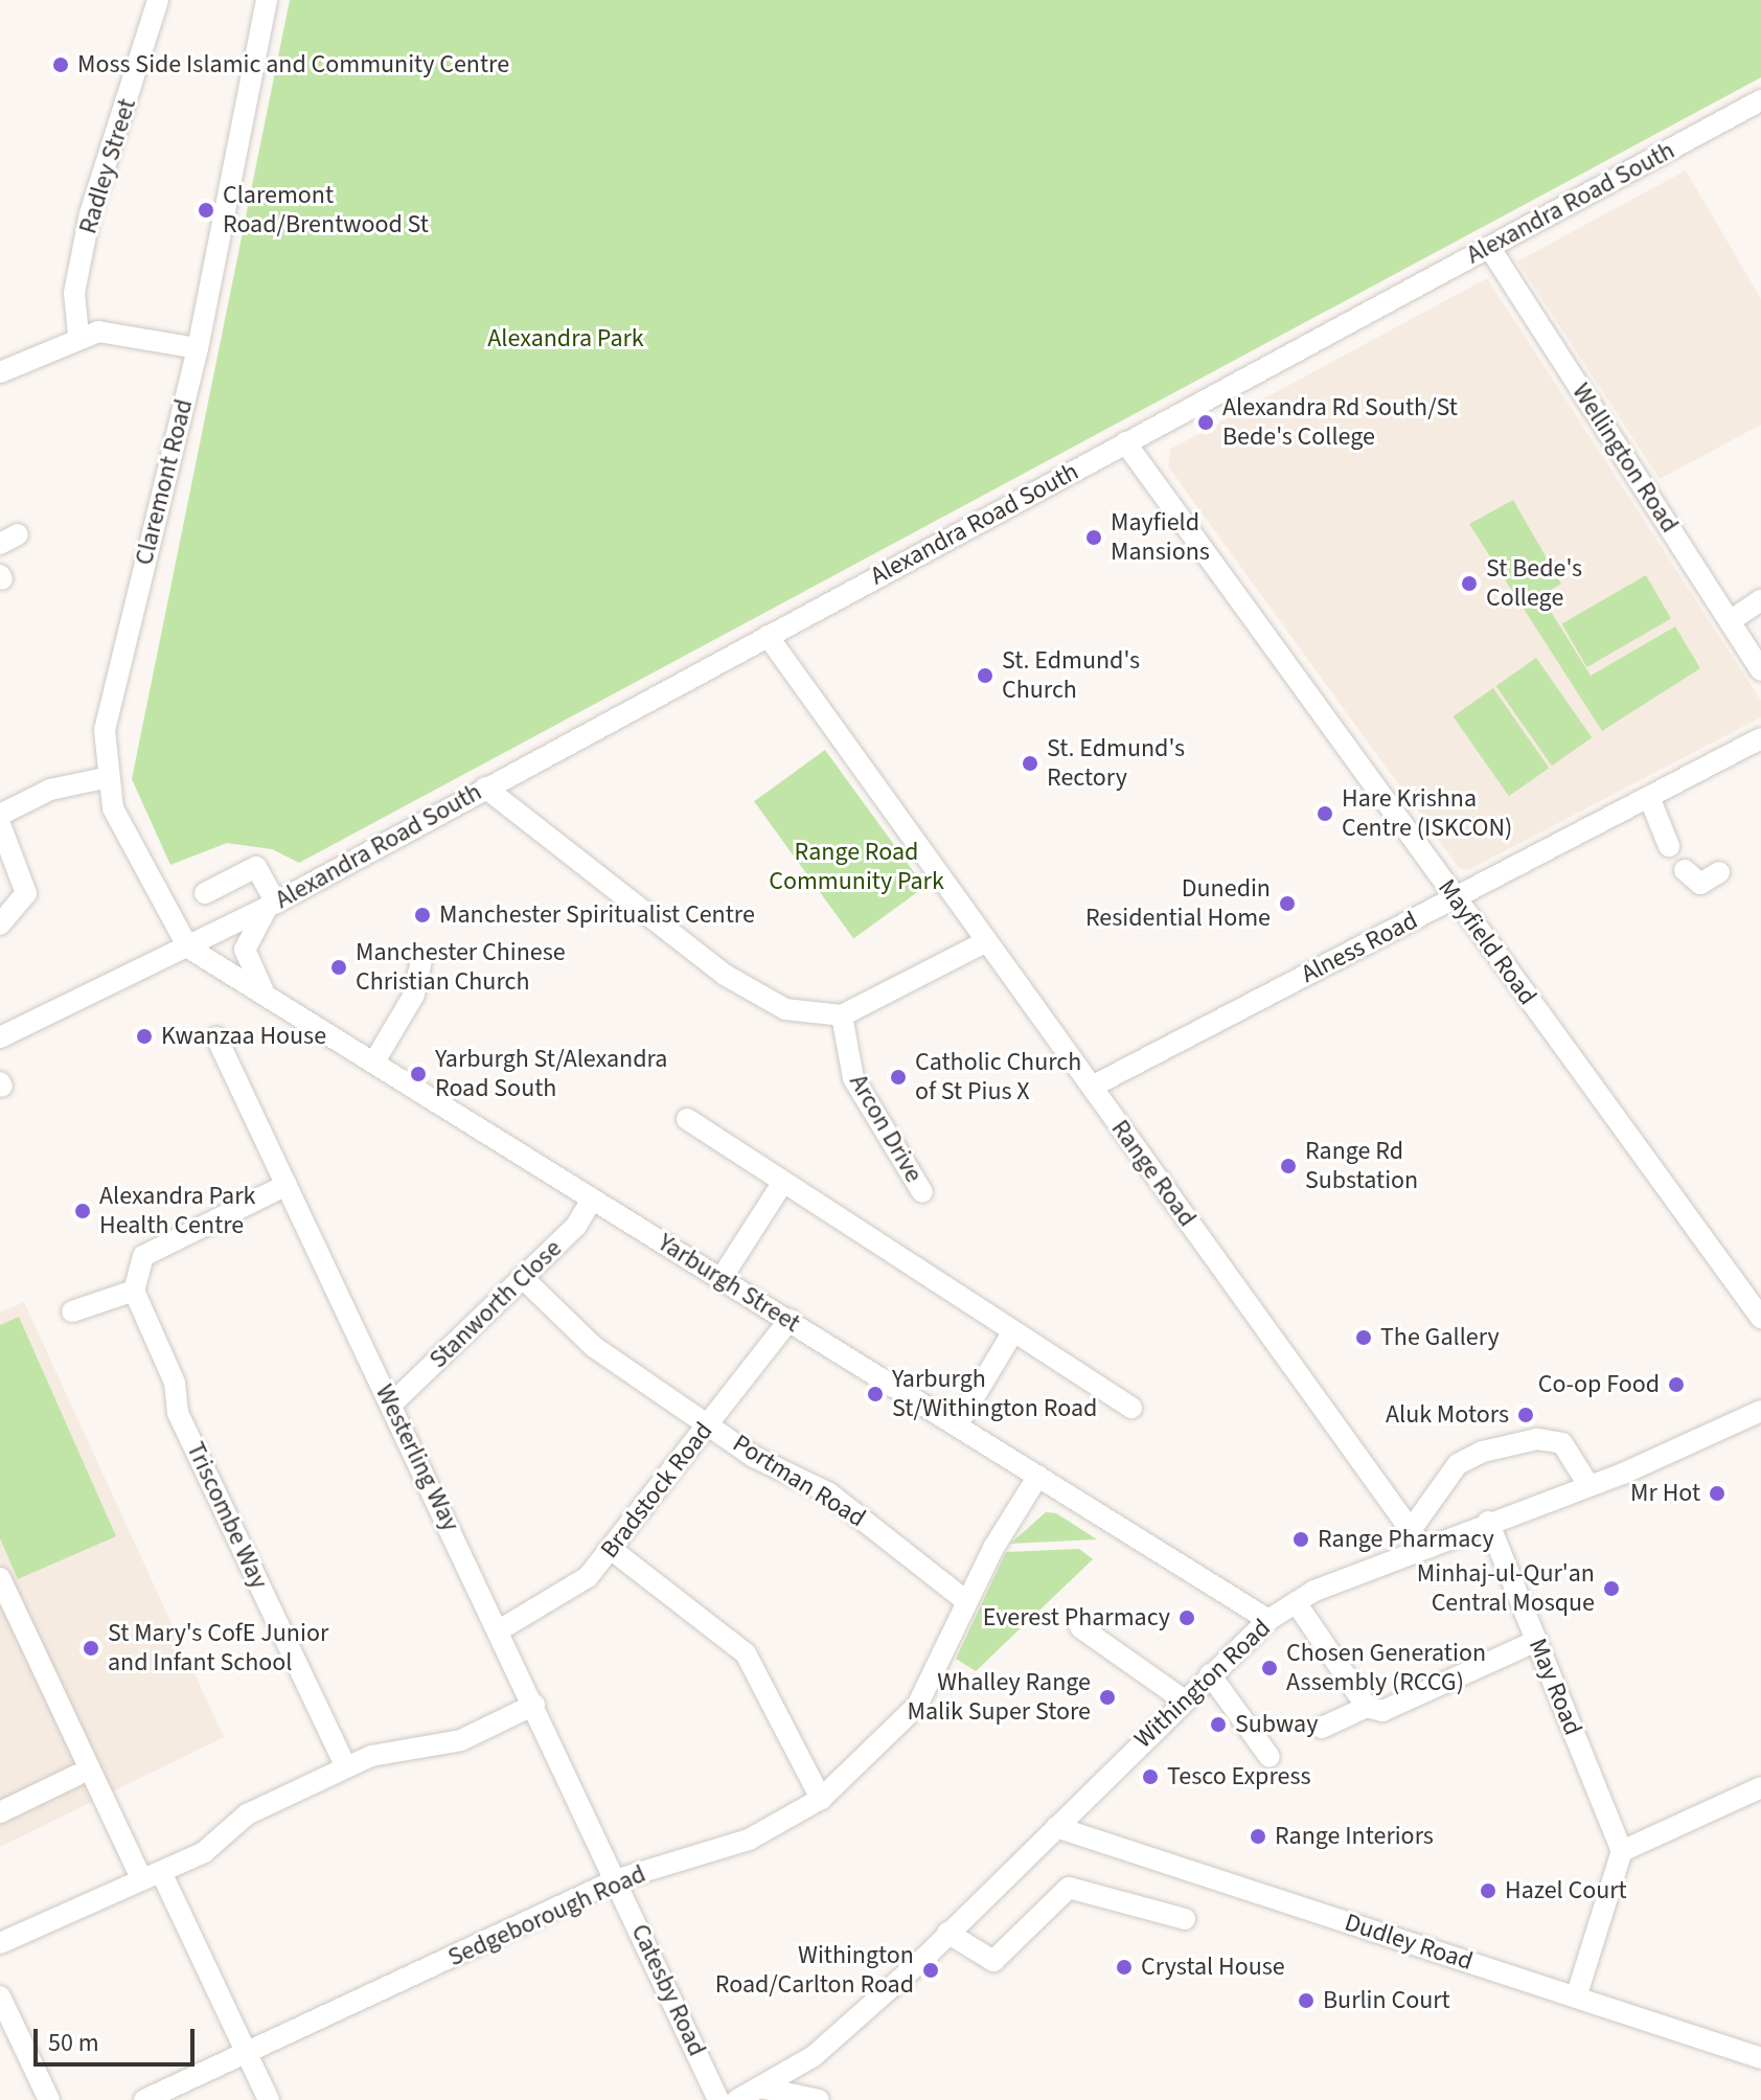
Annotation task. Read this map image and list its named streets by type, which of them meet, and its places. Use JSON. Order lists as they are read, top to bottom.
{
  "streets": {
    "street": [
      "Radley Street",
      "Alexandra Road South",
      "Wellington Road",
      "Claremont Road",
      "Mayfield Road",
      "Alness Road",
      "Arcon Drive",
      "Range Road",
      "Yarburgh Street",
      "Stanworth Close",
      "Westerling Way",
      "Portman Road",
      "Bradstock Road",
      "Triscombe Way",
      "Withington Road",
      "May Road",
      "Sedgeborough Road",
      "Dudley Road",
      "Catesby Road"
    ]
  },
  "crossings": [
    ["Alexandra Road South", "Wellington Road"],
    ["Alexandra Road South", "Claremont Road"],
    ["Alexandra Road South", "Mayfield Road"],
    ["Alexandra Road South", "Range Road"],
    ["Alexandra Road South", "Yarburgh Street"],
    ["Claremont Road", "Yarburgh Street"],
    ["Mayfield Road", "Alness Road"],
    ["Alness Road", "Range Road"],
    ["Range Road", "Withington Road"],
    ["Yarburgh Street", "Stanworth Close"],
    ["Yarburgh Street", "Bradstock Road"],
    ["Yarburgh Street", "Withington Road"],
    ["Yarburgh Street", "Sedgeborough Road"],
    ["Stanworth Close", "Westerling Way"],
    ["Stanworth Close", "Portman Road"],
    ["Westerling Way", "Bradstock Road"],
    ["Westerling Way", "Sedgeborough Road"],
    ["Westerling Way", "Catesby Road"],
    ["Portman Road", "Bradstock Road"],
    ["Portman Road", "Sedgeborough Road"],
    ["Withington Road", "May Road"],
    ["Withington Road", "Dudley Road"],
    ["Sedgeborough Road", "Catesby Road"]
  ],
  "parks": ["Alexandra Park", "Range Road Community Park"],
  "places": [
    "Moss Side Islamic and Community Centre",
    "Claremont Road/Brentwood St",
    "Alexandra Rd South/St Bede's College",
    "Mayfield Mansions",
    "St Bede's College",
    "St. Edmund's Church",
    "St. Edmund's Rectory",
    "Hare Krishna Centre (ISKCON)",
    "Dunedin Residential Home",
    "Manchester Spiritualist Centre",
    "Manchester Chinese Christian Church",
    "Kwanzaa House",
    "Yarburgh St/Alexandra Road South",
    "Catholic Church of St Pius X",
    "Range Rd Substation",
    "Alexandra Park Health Centre",
    "The Gallery",
    "Co-op Food",
    "Yarburgh St/Withington Road",
    "Aluk Motors",
    "Mr Hot",
    "Range Pharmacy",
    "Minhaj-ul-Qur'an Central Mosque",
    "Everest Pharmacy",
    "St Mary's CofE Junior and Infant School",
    "Chosen Generation Assembly (RCCG)",
    "Whalley Range Malik Super Store",
    "Subway",
    "Tesco Express",
    "Range Interiors",
    "Hazel Court",
    "Crystal House",
    "Withington Road/Carlton Road",
    "Burlin Court"
  ],
  "scale_bar": "50 m"
}
